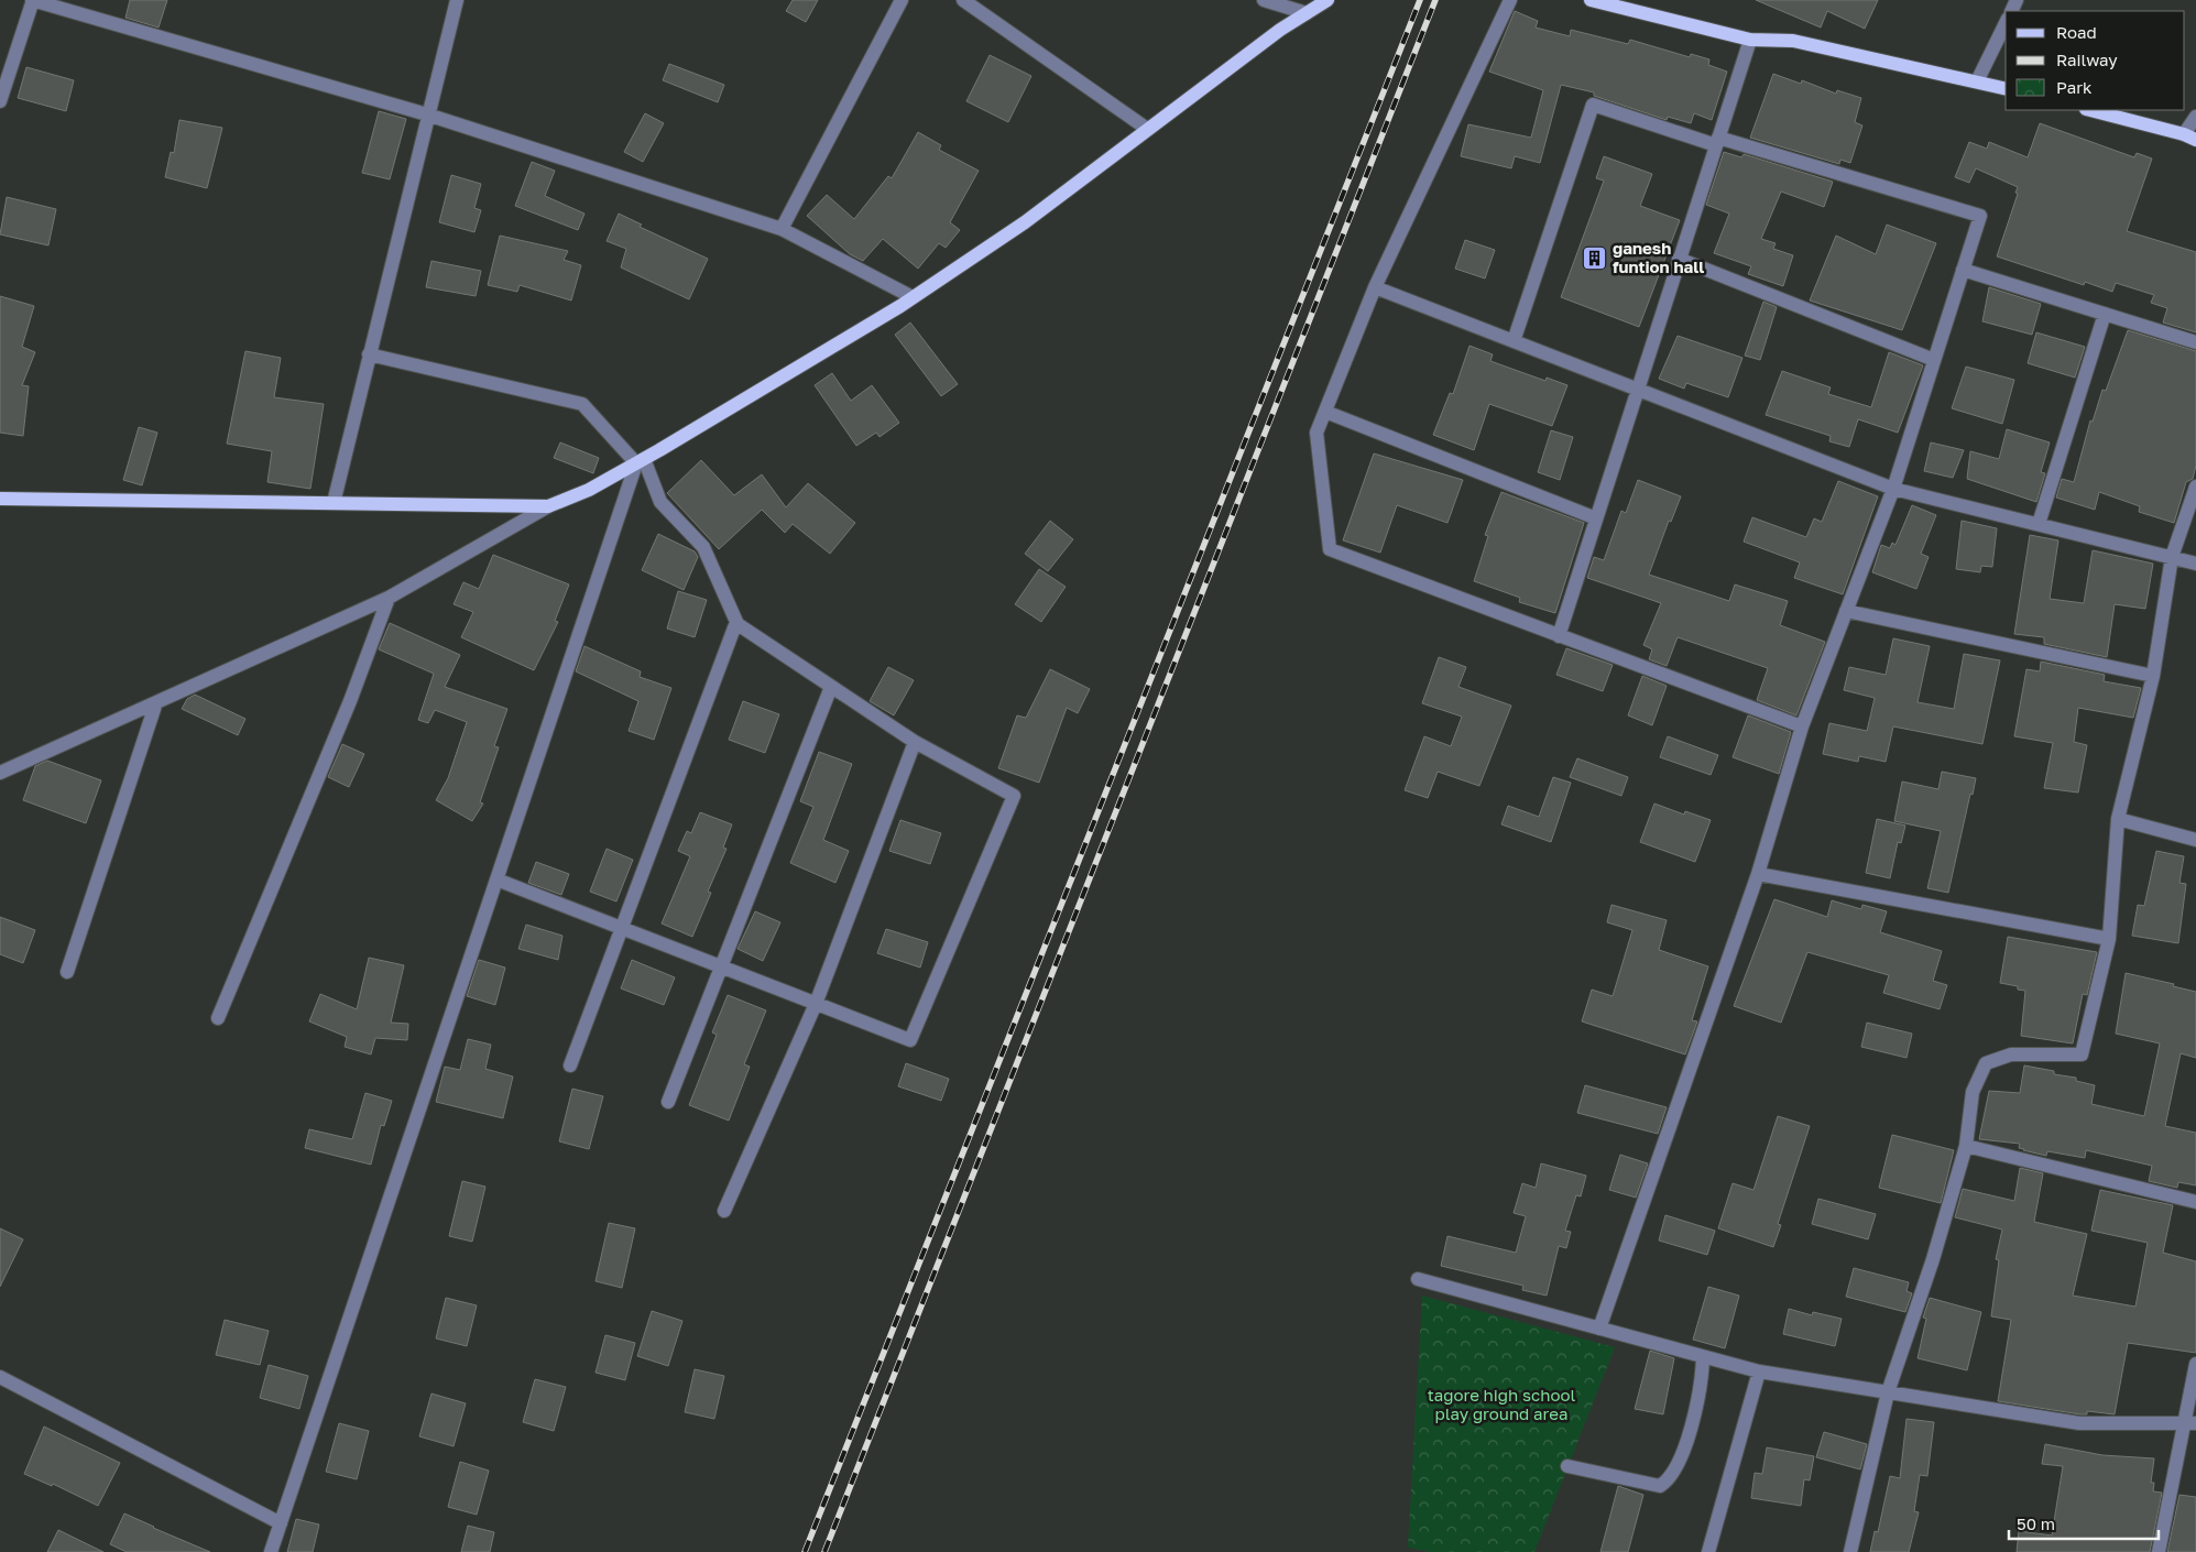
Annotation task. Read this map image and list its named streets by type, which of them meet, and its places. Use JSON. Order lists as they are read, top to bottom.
{
  "parks": ["tagore high school play ground area"],
  "places": {
    "building": ["ganesh funtion hall"]
  },
  "legend": ["Road", "Railway", "Park"],
  "scale_bar": "50 m"
}
